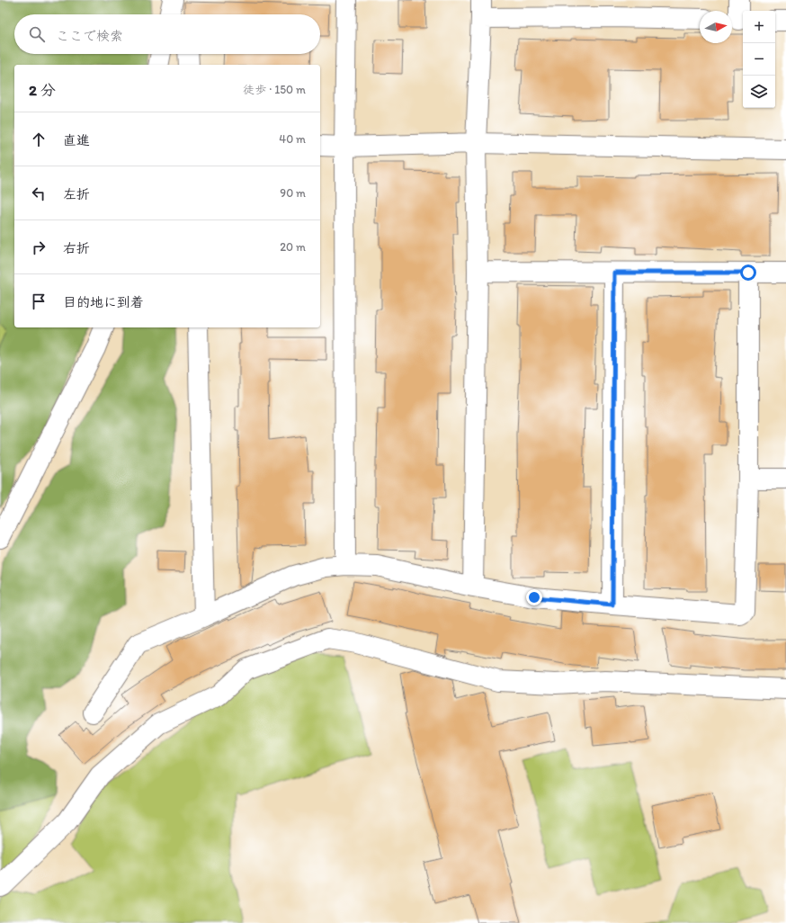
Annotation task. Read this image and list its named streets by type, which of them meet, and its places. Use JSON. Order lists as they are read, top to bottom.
{
  "north": "right",
  "page": {
    "map_buttons": ["+", "−"],
    "search": "ここで検索",
    "heading": ["2 分", "徒歩 · 150 m"],
    "list": [
      ["直進", "40 m"],
      ["左折", "90 m"],
      ["右折", "20 m"],
      "目的地に到着"
    ]
  }
}
